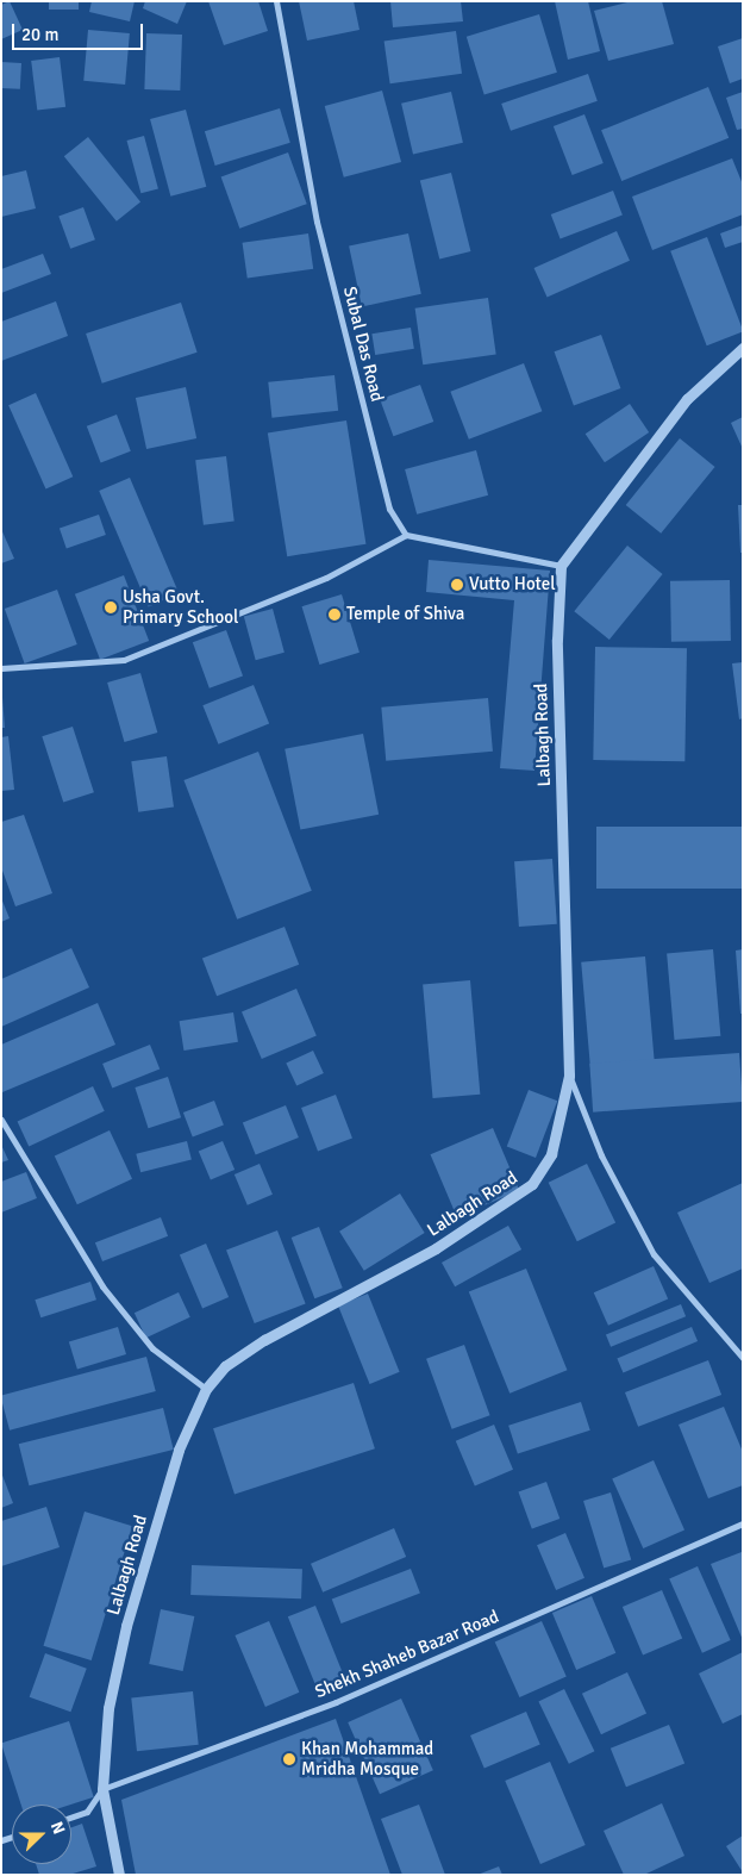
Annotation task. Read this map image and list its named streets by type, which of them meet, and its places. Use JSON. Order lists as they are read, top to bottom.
{
  "streets": {
    "street": ["Subal Das Road", "Lalbagh Road", "Shekh Shaheb Bazar Road"]
  },
  "crossings": [
    ["Lalbagh Road", "Shekh Shaheb Bazar Road"]
  ],
  "places": [
    "Vutto Hotel",
    "Usha Govt. Primary School",
    "Temple of Shiva",
    "Khan Mohammad Mridha Mosque"
  ],
  "scale_bar": "20 m",
  "north": "right"
}
